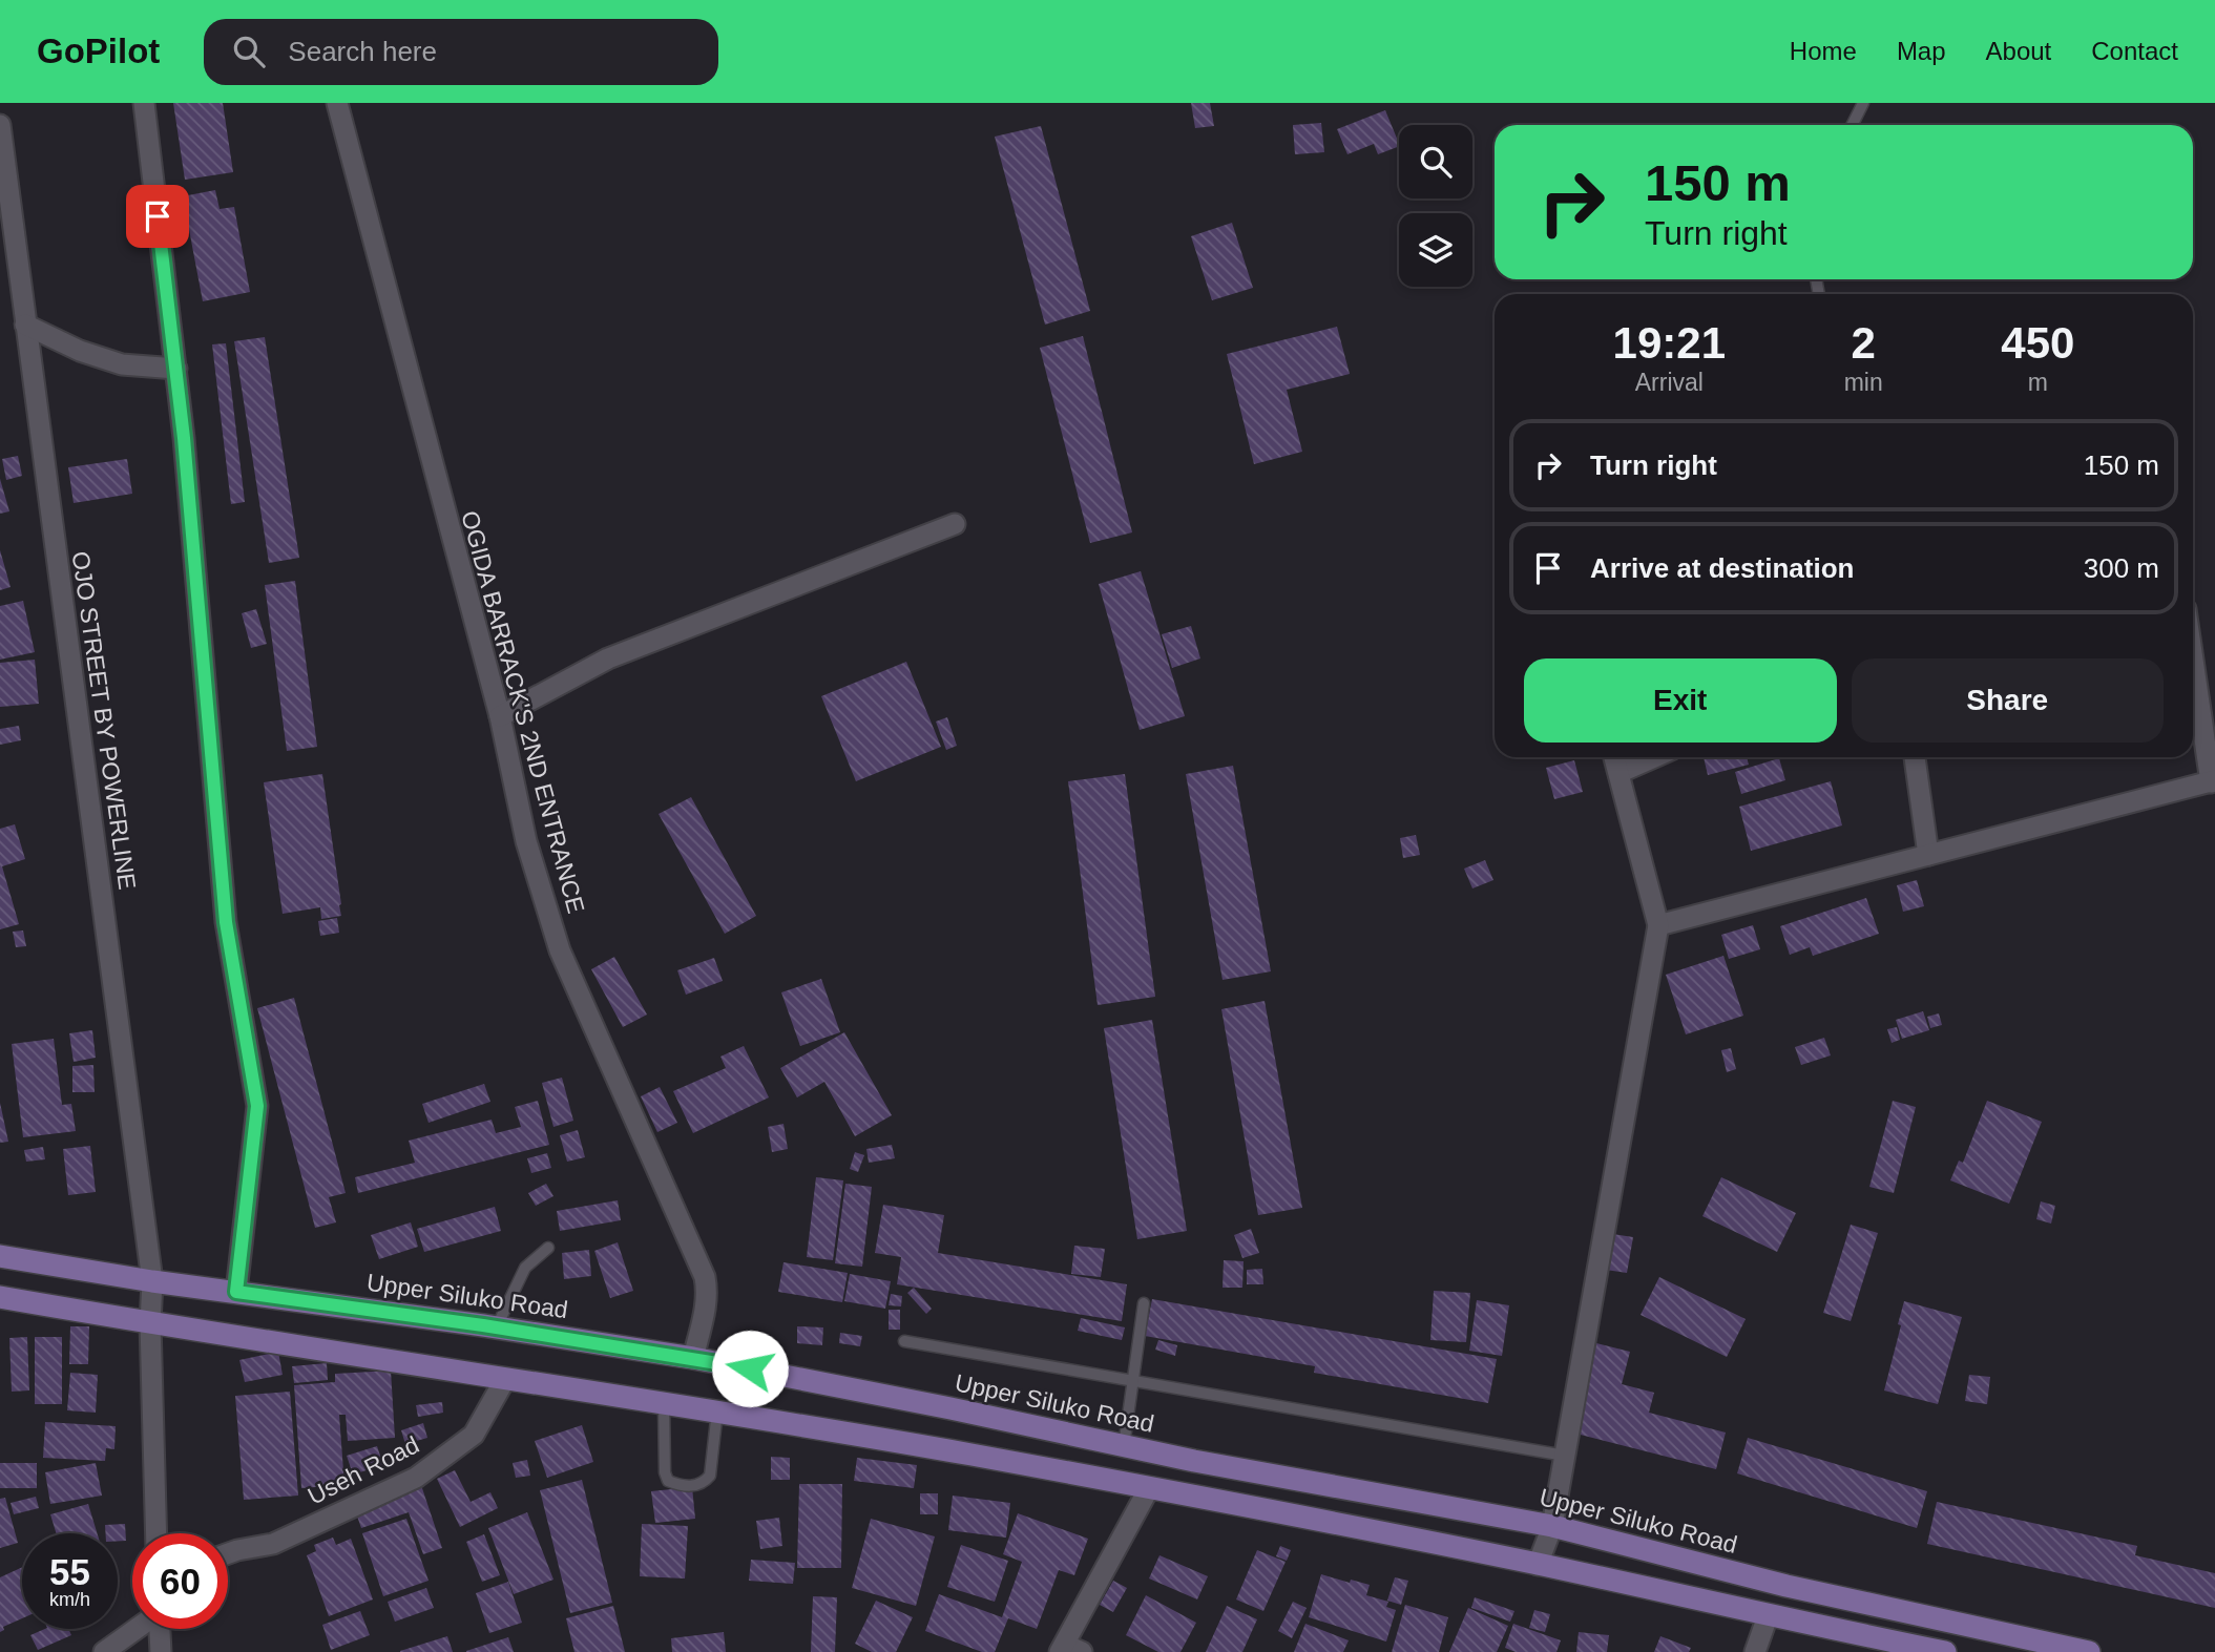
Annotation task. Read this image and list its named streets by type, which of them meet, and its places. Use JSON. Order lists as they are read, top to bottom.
{
  "streets": {
    "main road": ["Upper Siluko Road"],
    "street": ["OGIDA BARRACK'S 2ND ENTRANCE", "OJO STREET BY POWERLINE", "Useh Road"]
  },
  "crossings": [
    ["OGIDA BARRACK'S 2ND ENTRANCE", "Upper Siluko Road"],
    ["OJO STREET BY POWERLINE", "Upper Siluko Road"]
  ],
  "page": {
    "header": "GoPilot",
    "search": "Search here",
    "nav": [
      "Home",
      "Map",
      "About",
      "Contact"
    ],
    "turn": ["150 m", "Turn right"],
    "eta": [
      "19:21",
      "Arrival",
      "2",
      "min",
      "450",
      "m"
    ],
    "list": [
      {
        "name": "Turn right",
        "value": "150 m"
      },
      {
        "name": "Arrive at destination",
        "value": "300 m"
      }
    ],
    "buttons": ["Exit", "Share"],
    "speed": "55 km/h",
    "limit": "60"
  }
}
